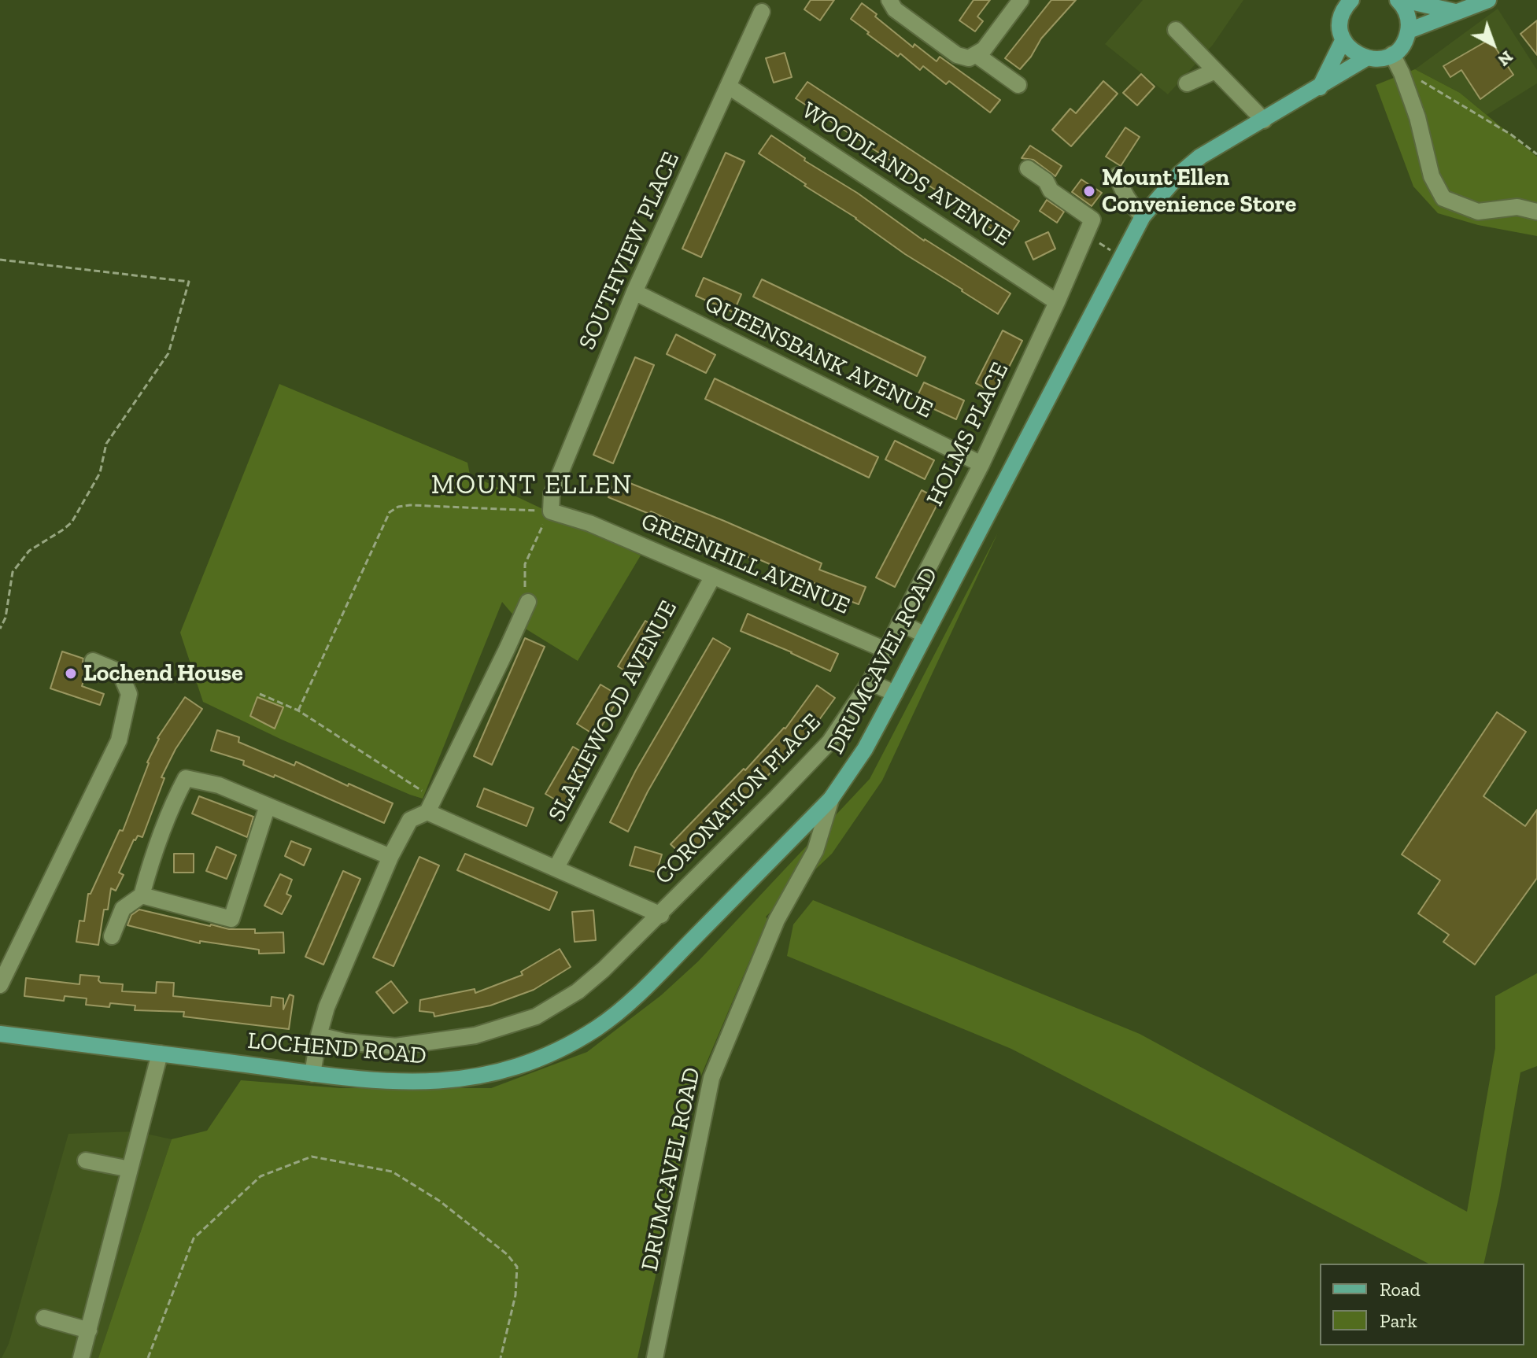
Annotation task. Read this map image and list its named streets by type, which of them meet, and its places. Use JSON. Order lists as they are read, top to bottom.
{
  "streets": {
    "main road": ["DRUMCAVEL ROAD", "LOCHEND ROAD"],
    "street": [
      "WOODLANDS AVENUE",
      "SOUTHVIEW PLACE",
      "QUEENSBANK AVENUE",
      "HOLMS PLACE",
      "GREENHILL AVENUE",
      "SLAKIEWOOD AVENUE",
      "CORONATION PLACE"
    ]
  },
  "crossings": [
    ["WOODLANDS AVENUE", "SOUTHVIEW PLACE"],
    ["WOODLANDS AVENUE", "HOLMS PLACE"],
    ["SOUTHVIEW PLACE", "QUEENSBANK AVENUE"],
    ["SOUTHVIEW PLACE", "GREENHILL AVENUE"],
    ["QUEENSBANK AVENUE", "HOLMS PLACE"],
    ["HOLMS PLACE", "GREENHILL AVENUE"],
    ["HOLMS PLACE", "CORONATION PLACE"],
    ["GREENHILL AVENUE", "SLAKIEWOOD AVENUE"],
    ["GREENHILL AVENUE", "CORONATION PLACE"],
    ["DRUMCAVEL ROAD", "LOCHEND ROAD"]
  ],
  "districts": ["MOUNT ELLEN"],
  "places": ["Mount Ellen Convenience Store", "Lochend House"],
  "legend": ["Road", "Park"],
  "north": "bottom right"
}
